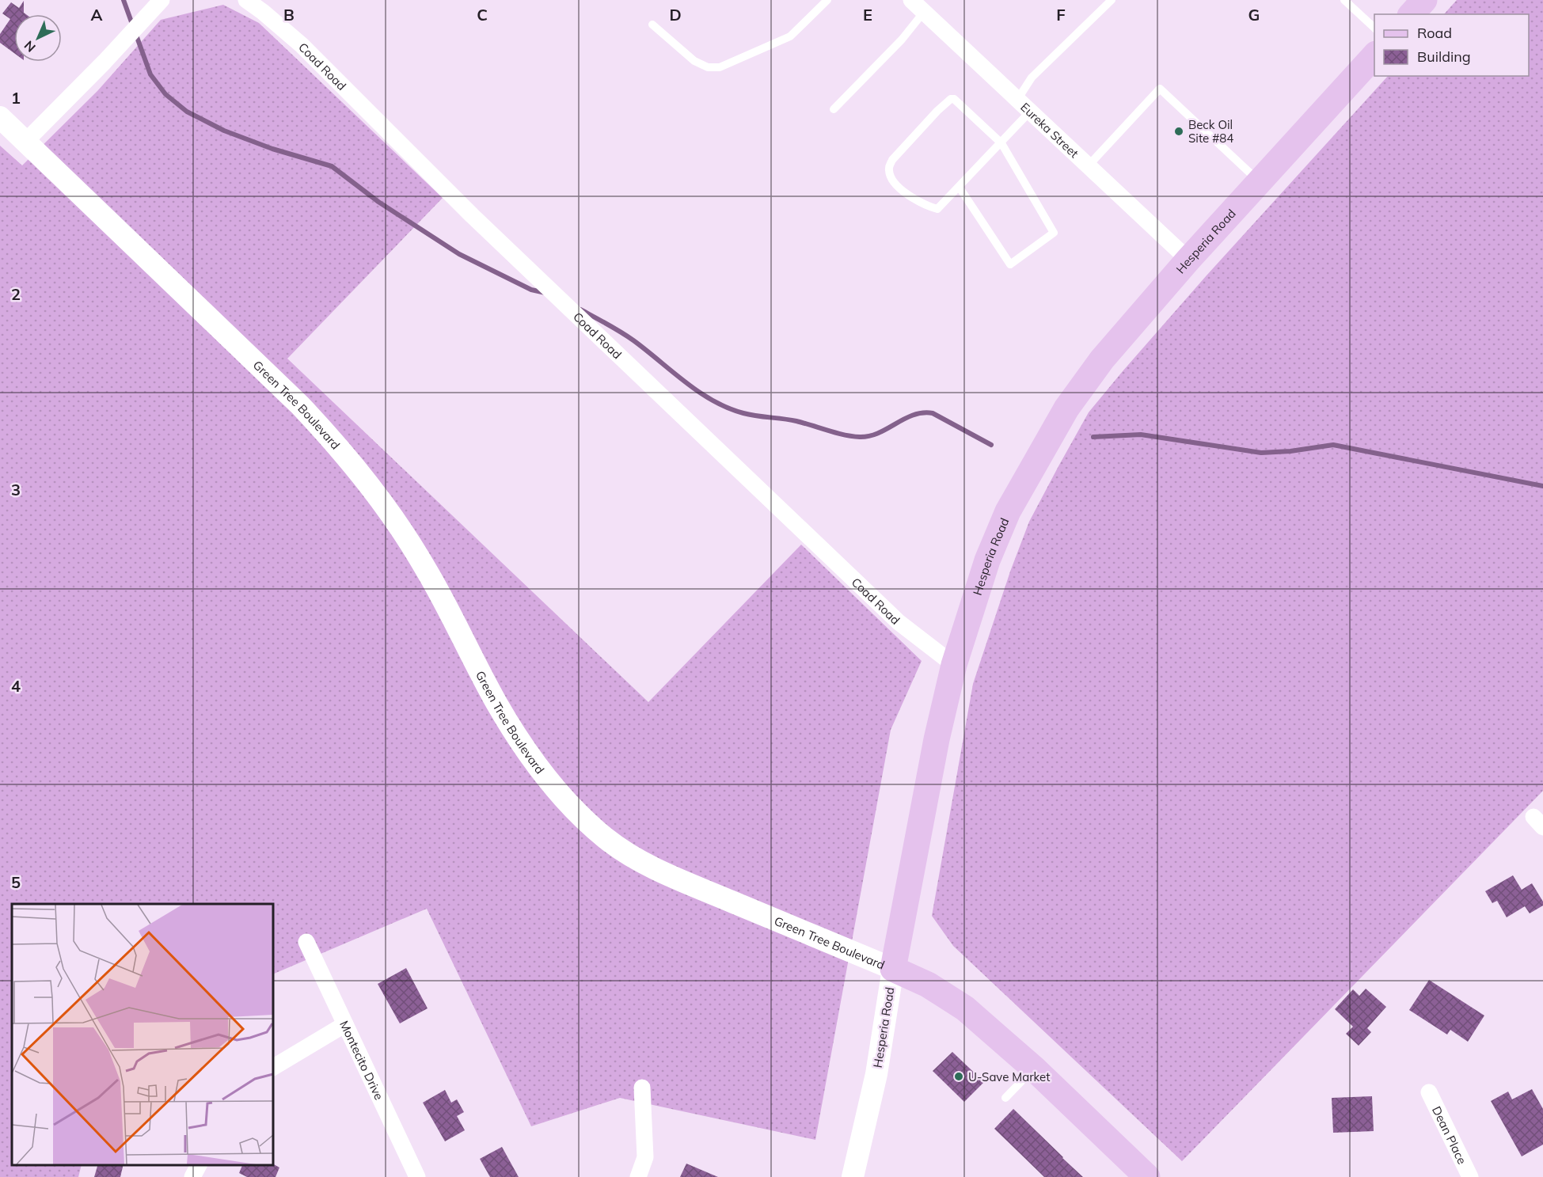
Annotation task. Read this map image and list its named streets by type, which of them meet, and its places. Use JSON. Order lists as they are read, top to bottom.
{
  "streets": {
    "main road": ["Hesperia Road", "Green Tree Boulevard"],
    "street": [
      "Coad Road",
      "Eureka Street",
      "Montecito Drive",
      "Dean Place"
    ]
  },
  "crossings": [
    ["Coad Road", "Hesperia Road"],
    ["Eureka Street", "Hesperia Road"],
    ["Hesperia Road", "Green Tree Boulevard"]
  ],
  "places": ["Beck Oil Site #84", "U-Save Market"],
  "legend": ["Road", "Building"],
  "north": "bottom left",
  "grid": {
    "columns": [
      "A",
      "B",
      "C",
      "D",
      "E",
      "F",
      "G"
    ],
    "rows": [
      "1",
      "2",
      "3",
      "4",
      "5"
    ]
  }
}
